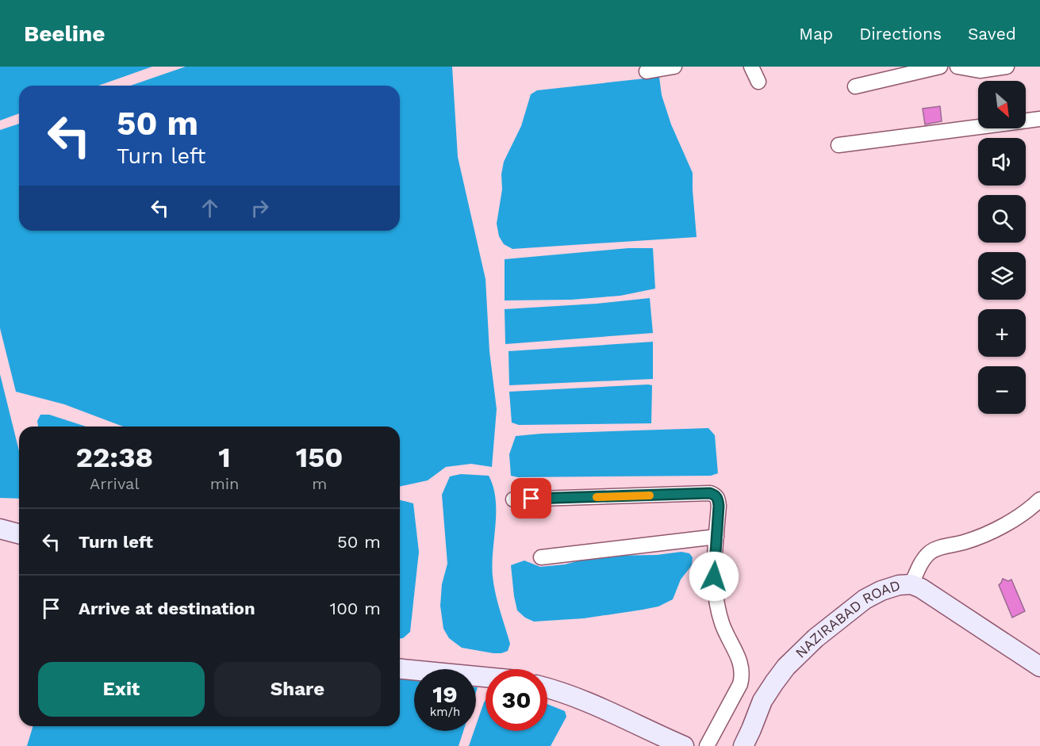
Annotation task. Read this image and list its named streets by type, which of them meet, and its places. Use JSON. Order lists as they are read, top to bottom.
{
  "streets": {
    "main road": ["NAZIRABAD ROAD"]
  },
  "north": "bottom right",
  "page": {
    "header": "Beeline",
    "nav": ["Map", "Directions", "Saved"],
    "map_buttons": ["+", "−"],
    "turn": ["50 m", "Turn left"],
    "eta": [
      "22:38",
      "Arrival",
      "1",
      "min",
      "150",
      "m"
    ],
    "list": [
      {
        "name": "Turn left",
        "value": "50 m"
      },
      {
        "name": "Arrive at destination",
        "value": "100 m"
      }
    ],
    "buttons": ["Exit", "Share"],
    "speed": "19 km/h",
    "limit": "30"
  }
}
